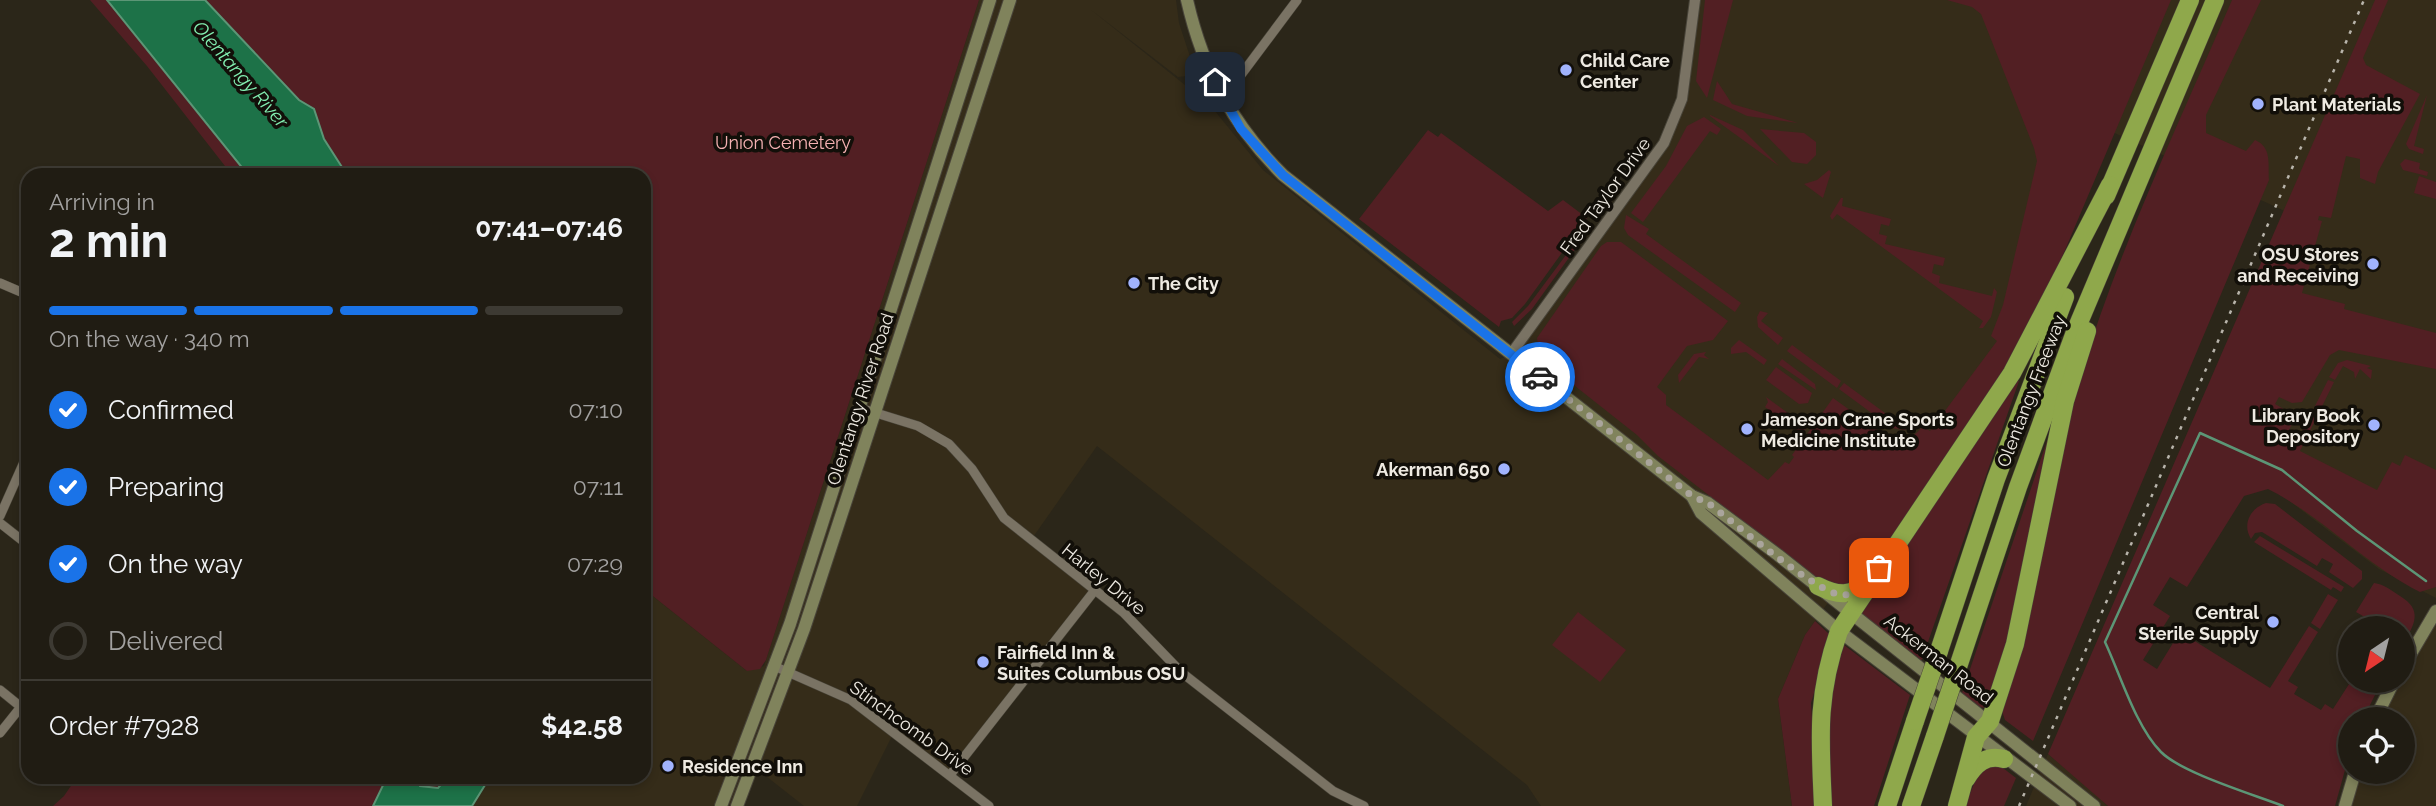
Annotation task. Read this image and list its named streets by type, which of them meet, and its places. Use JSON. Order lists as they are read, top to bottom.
{
  "streets": {
    "highway": ["Olentangy Freeway"],
    "main road": ["Olentangy River Road", "Ackerman Road"],
    "street": ["Fred Taylor Drive", "Harley Drive", "Stinchcomb Drive"]
  },
  "crossings": [
    ["Fred Taylor Drive", "Ackerman Road"],
    ["Olentangy River Road", "Harley Drive"],
    ["Olentangy River Road", "Stinchcomb Drive"]
  ],
  "water": ["Olentangy River"],
  "parks": ["Union Cemetery"],
  "places": [
    "Child Care Center",
    "Plant Materials",
    "OSU Stores and Receiving",
    "The City",
    "Library Book Depository",
    "Jameson Crane Sports Medicine Institute",
    "Akerman 650",
    "Central Sterile Supply",
    "Fairfield Inn & Suites Columbus OSU",
    "Residence Inn"
  ],
  "north": "bottom left",
  "page": {
    "heading": ["2 min", "Arriving in", "07:41–07:46"],
    "panel": ["Order #7928", "$42.58"],
    "bar": "On the way · 340 m",
    "list": [
      ["Confirmed", "07:10"],
      ["Preparing", "07:11"],
      ["On the way", "07:29"],
      "Delivered"
    ]
  }
}
